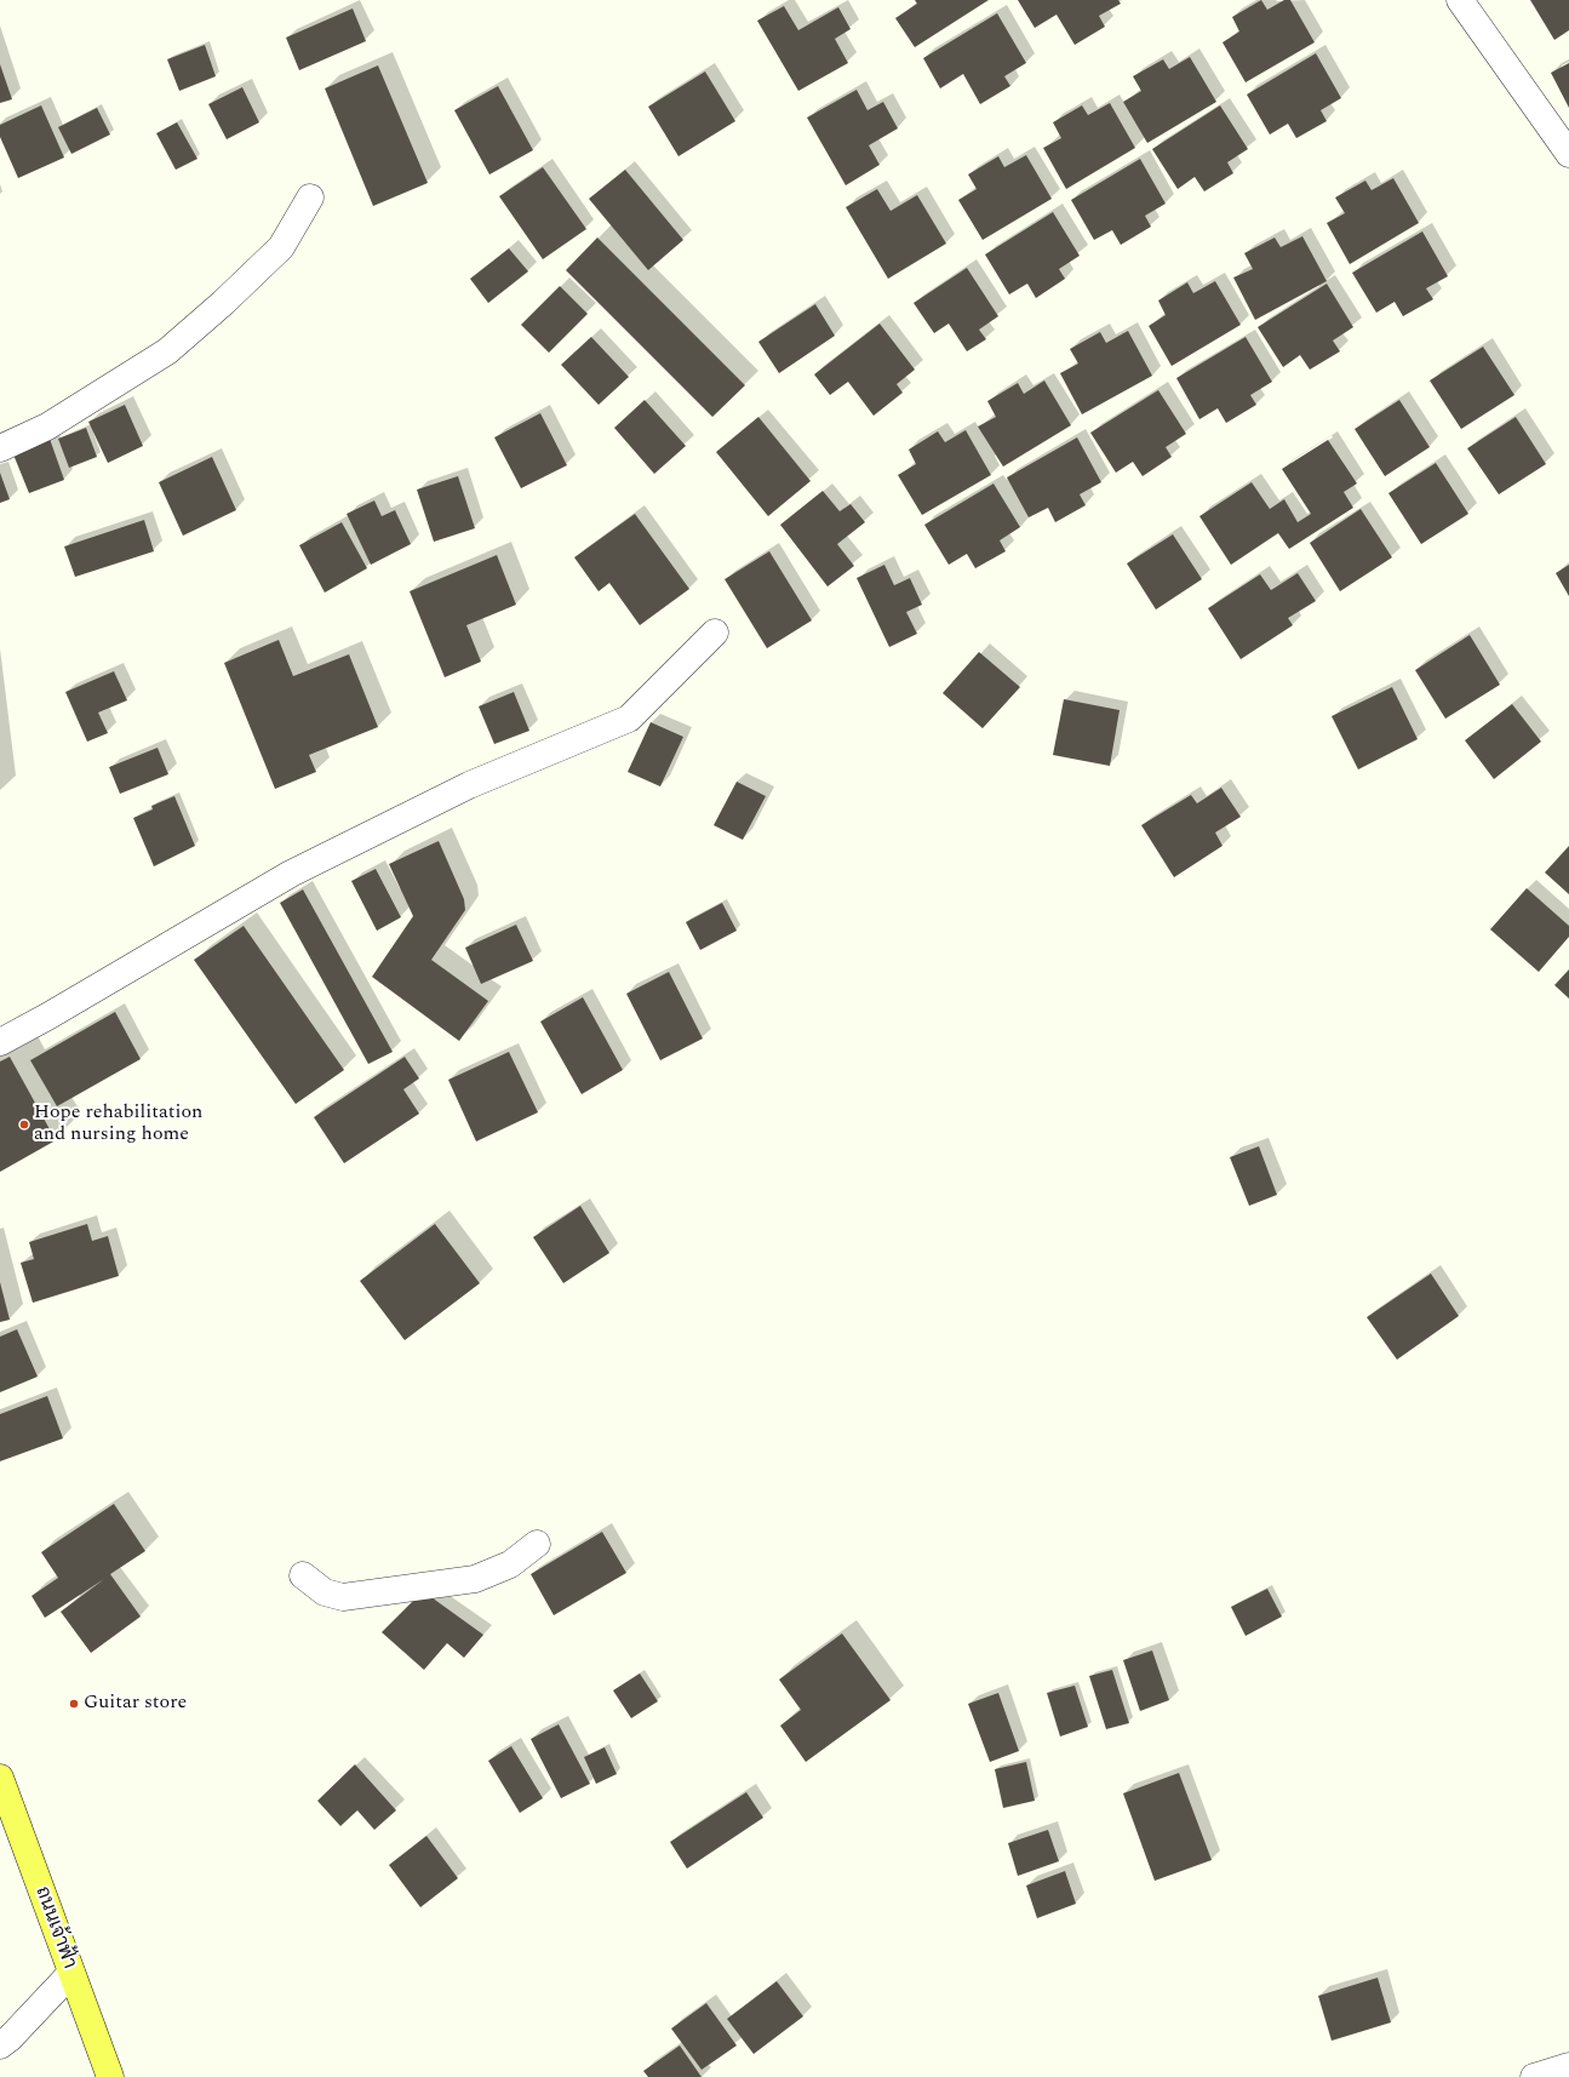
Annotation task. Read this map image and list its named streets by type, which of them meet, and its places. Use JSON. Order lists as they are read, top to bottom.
{
  "streets": {
    "main road": ["ถนนเจ้าฟ้า"]
  },
  "places": ["Hope rehabilitation and nursing home", "Guitar store"]
}
